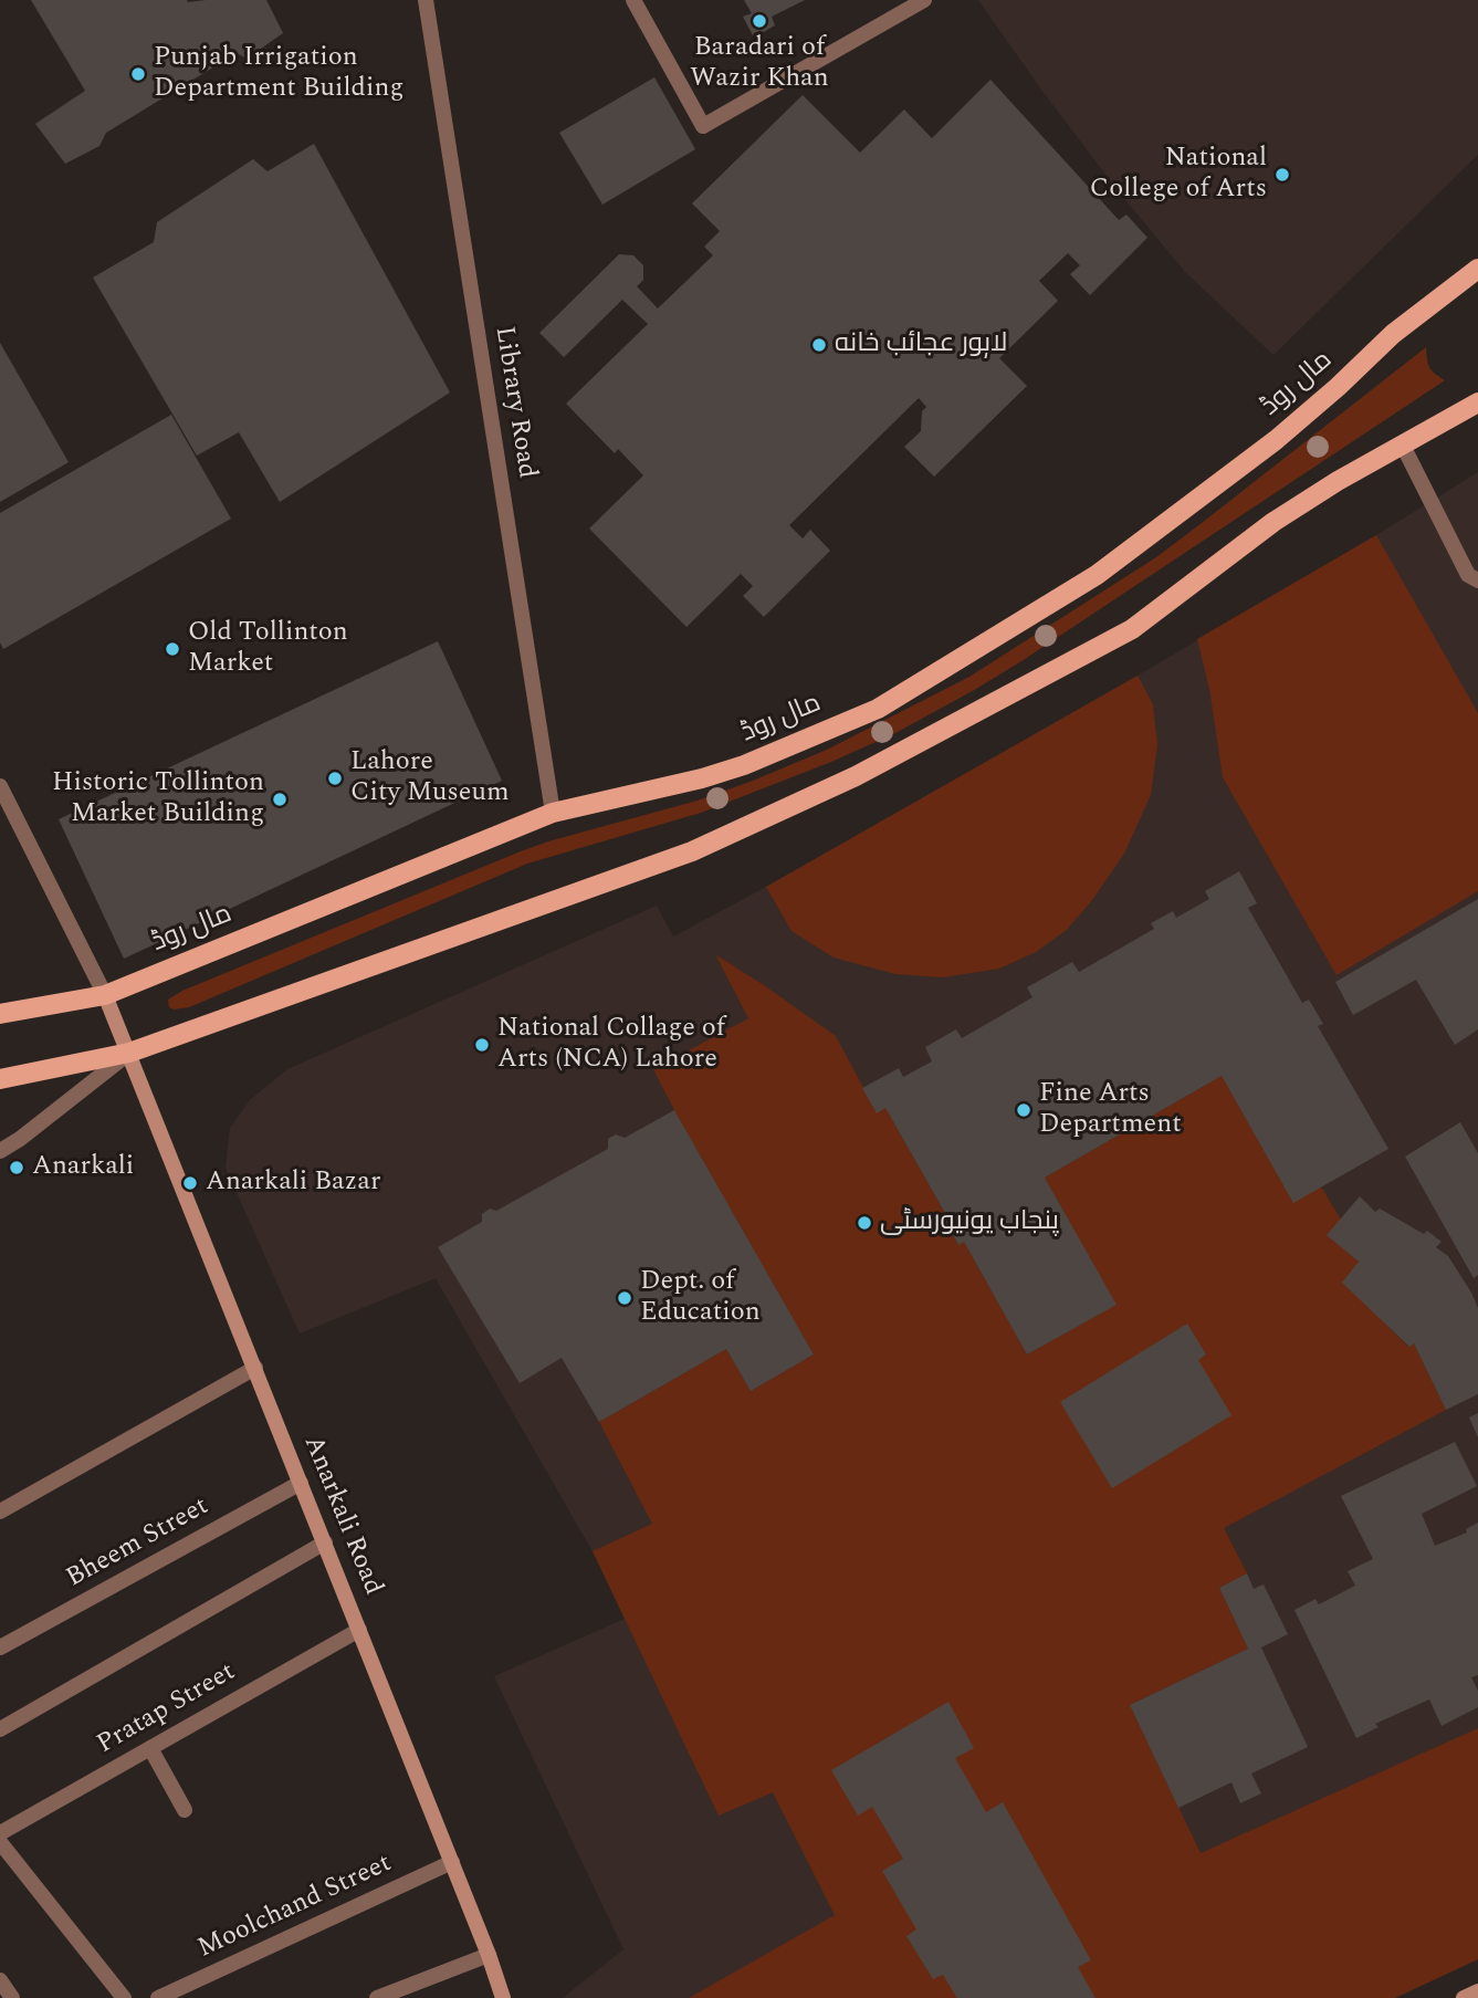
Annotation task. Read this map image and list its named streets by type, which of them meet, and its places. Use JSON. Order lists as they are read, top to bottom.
{
  "streets": {
    "main road": ["مال روڈ"],
    "street": [
      "Library Road",
      "Anarkali Road",
      "Bheem Street",
      "Pratap Street",
      "Moolchand Street"
    ]
  },
  "crossings": [
    ["مال روڈ", "Library Road"],
    ["مال روڈ", "Anarkali Road"],
    ["Anarkali Road", "Bheem Street"],
    ["Anarkali Road", "Pratap Street"],
    ["Anarkali Road", "Moolchand Street"]
  ],
  "places": [
    "Baradari of Wazir Khan",
    "Punjab Irrigation Department Building",
    "National College of Arts",
    "لاہور عجائب خانه",
    "Old Tollinton Market",
    "Lahore City Museum",
    "Historic Tollinton Market Building",
    "National Collage of Arts (NCA) Lahore",
    "Fine Arts Department",
    "Anarkali",
    "Anarkali Bazar",
    "پنجاب یونیورسٹی",
    "Dept. of Education"
  ]
}
